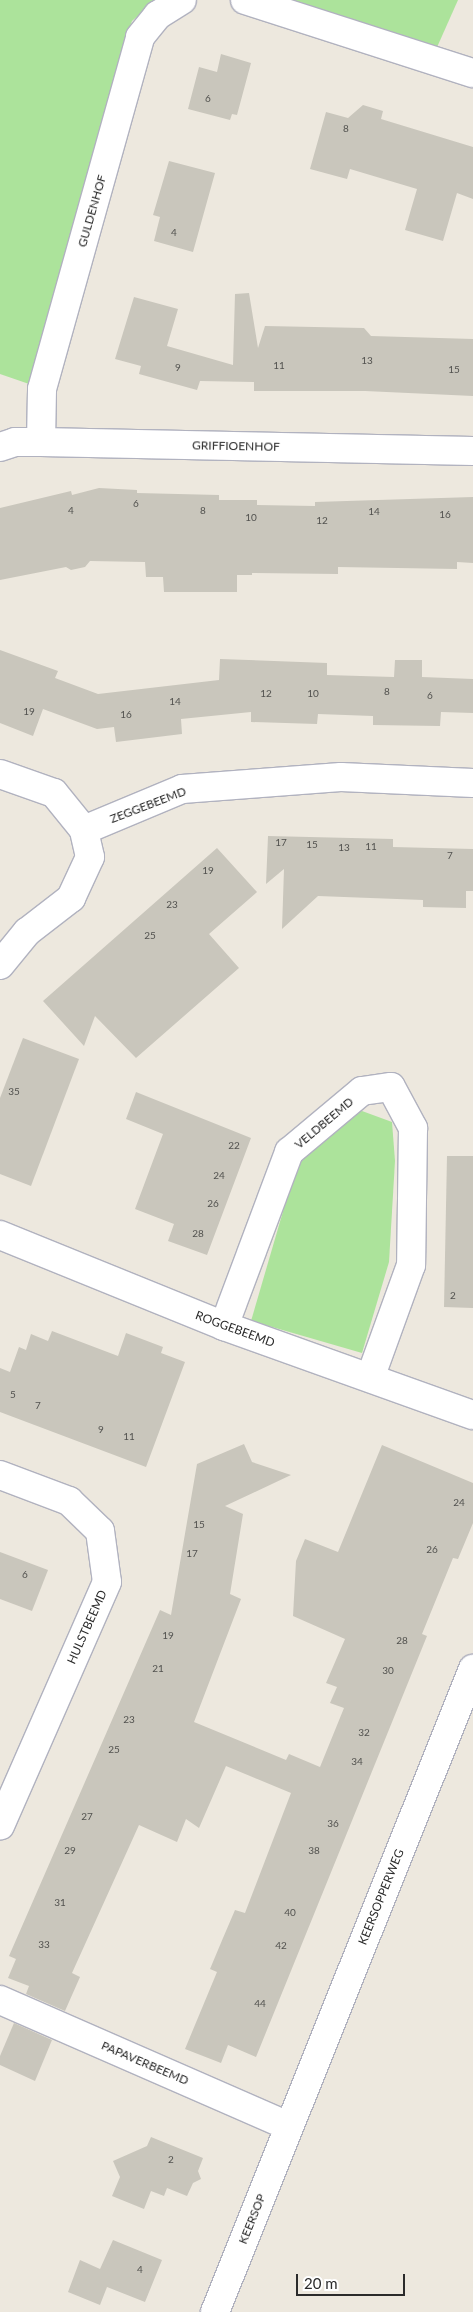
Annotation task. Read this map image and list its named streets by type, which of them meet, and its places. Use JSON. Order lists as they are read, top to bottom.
{
  "streets": {
    "street": [
      "GULDENHOF",
      "GRIFFIOENHOF",
      "ZEGGEBEEMD",
      "VELDBEEMD",
      "ROGGEBEEMD",
      "HULSTBEEMD",
      "KEERSOPPERWEG",
      "PAPAVERBEEMD",
      "KEERSOP"
    ]
  },
  "crossings": [
    ["GULDENHOF", "GRIFFIOENHOF"],
    ["VELDBEEMD", "ROGGEBEEMD"],
    ["KEERSOPPERWEG", "PAPAVERBEEMD"],
    ["KEERSOPPERWEG", "KEERSOP"],
    ["PAPAVERBEEMD", "KEERSOP"]
  ],
  "house_numbers": [
    "6",
    "8",
    "4",
    "13",
    "11",
    "9",
    "15",
    "6",
    "4",
    "8",
    "14",
    "16",
    "10",
    "12",
    "8",
    "12",
    "10",
    "6",
    "14",
    "19",
    "16",
    "17",
    "15",
    "11",
    "13",
    "7",
    "19",
    "23",
    "25",
    "35",
    "22",
    "24",
    "26",
    "28",
    "2",
    "5",
    "7",
    "9",
    "11",
    "24",
    "15",
    "26",
    "17",
    "6",
    "19",
    "28",
    "21",
    "30",
    "23",
    "32",
    "25",
    "34",
    "27",
    "36",
    "29",
    "38",
    "31",
    "40",
    "33",
    "42",
    "44",
    "2",
    "4"
  ],
  "scale_bar": "20 m"
}
